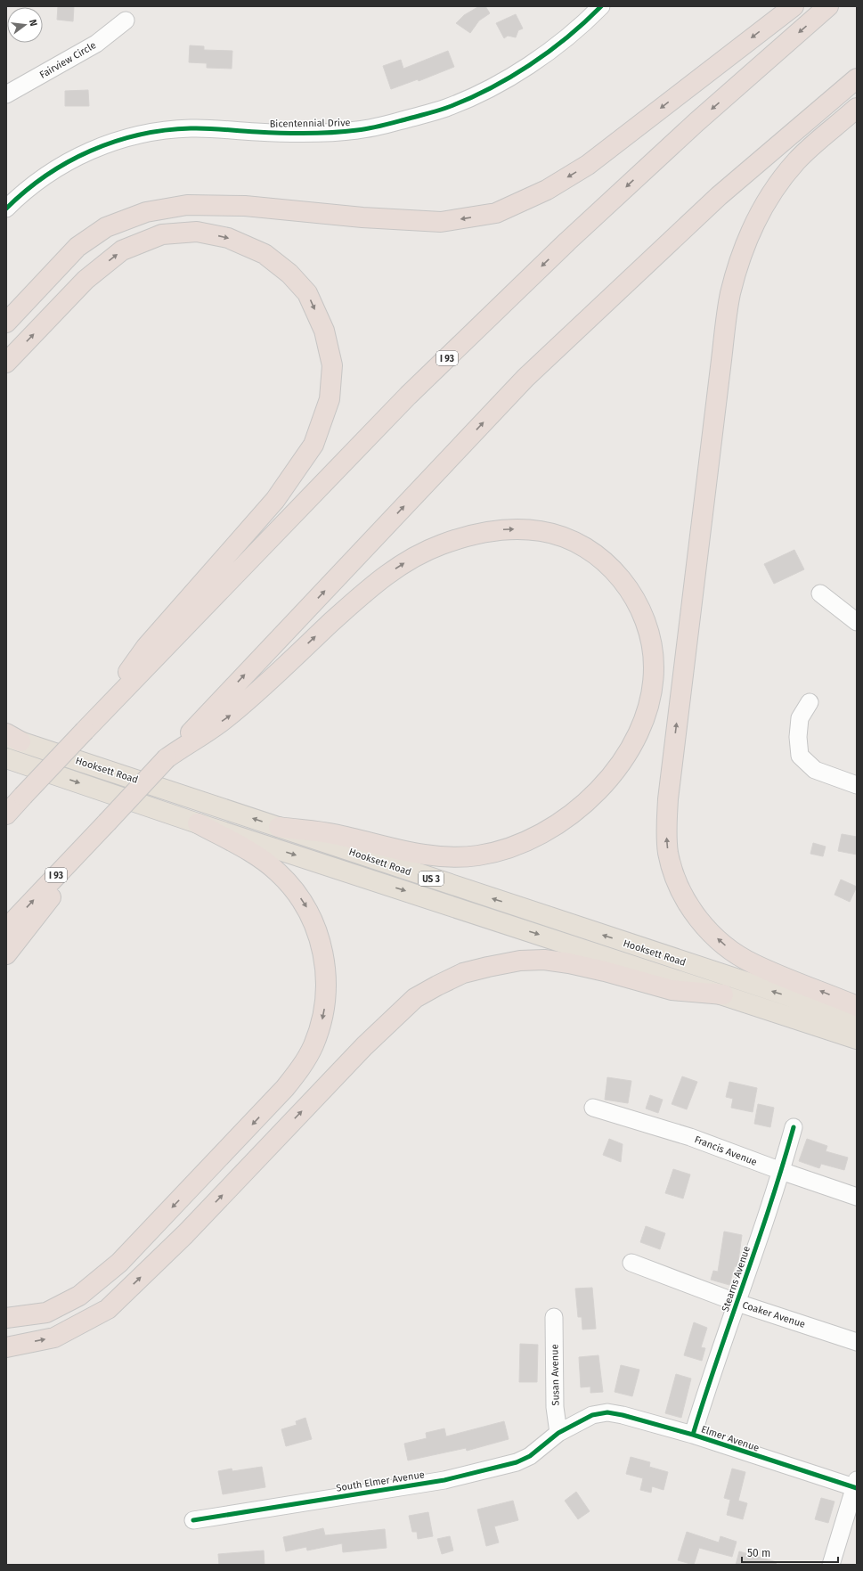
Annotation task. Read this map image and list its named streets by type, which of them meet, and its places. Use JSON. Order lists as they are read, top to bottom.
{
  "streets": {
    "highway": ["I 93"],
    "main road": ["Hooksett Road", "US 3"],
    "street": [
      "Fairview Circle",
      "Bicentennial Drive",
      "Francis Avenue",
      "Stearns Avenue",
      "Coaker Avenue",
      "Susan Avenue",
      "Elmer Avenue",
      "South Elmer Avenue"
    ]
  },
  "crossings": [
    ["Francis Avenue", "Stearns Avenue"],
    ["Stearns Avenue", "Coaker Avenue"],
    ["Stearns Avenue", "Elmer Avenue"],
    ["Susan Avenue", "Elmer Avenue"],
    ["Susan Avenue", "South Elmer Avenue"],
    ["Elmer Avenue", "South Elmer Avenue"]
  ],
  "scale_bar": "50 m",
  "north": "right"
}
